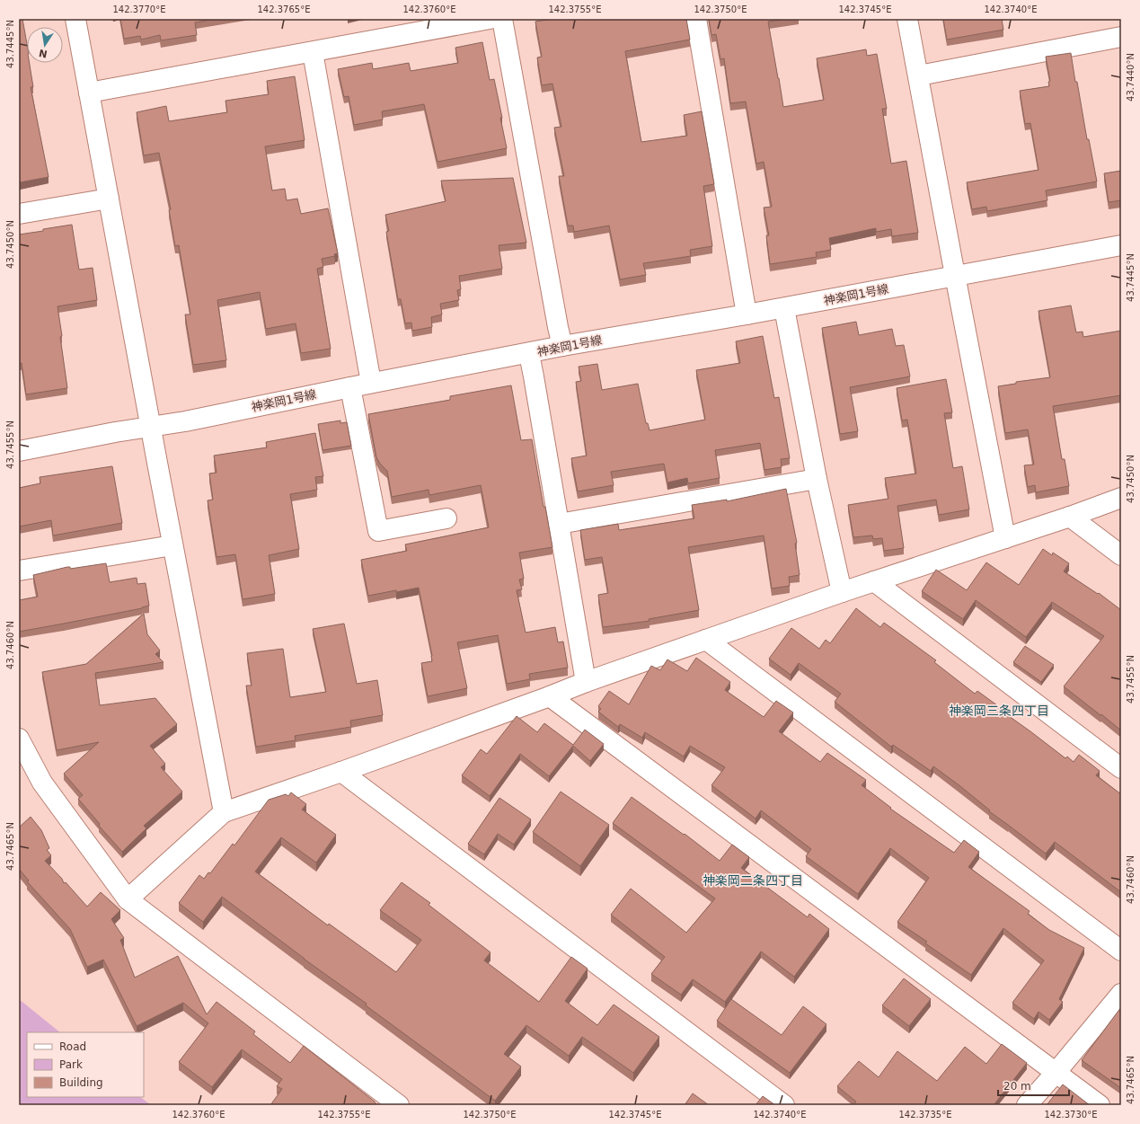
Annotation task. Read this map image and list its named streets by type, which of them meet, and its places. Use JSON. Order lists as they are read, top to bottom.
{
  "streets": {
    "street": ["神楽岡1号線"]
  },
  "districts": ["神楽岡三条四丁目", "神楽岡二条四丁目"],
  "legend": ["Road", "Park", "Building"],
  "scale_bar": "20 m",
  "north": "bottom",
  "coordinates": [
    "142.3770°E",
    "142.3765°E",
    "142.3760°E",
    "142.3755°E",
    "142.3750°E",
    "142.3745°E",
    "142.3740°E",
    "43.7445°N",
    "43.7440°N",
    "43.7450°N",
    "43.7455°N",
    "43.7460°N",
    "43.7465°N",
    "142.3735°E",
    "142.3730°E"
  ]
}
